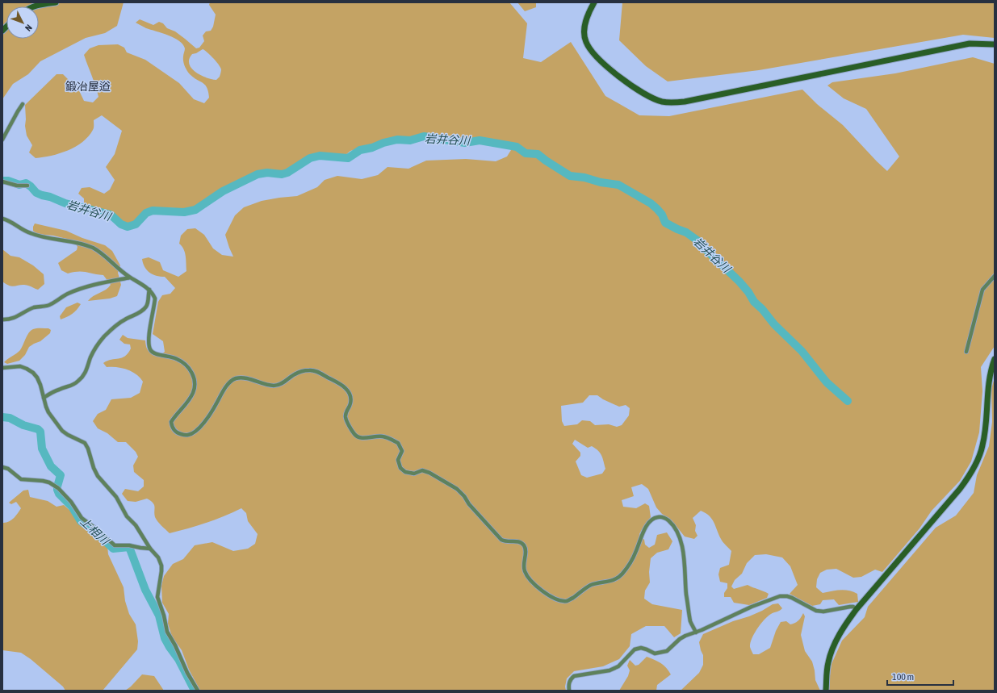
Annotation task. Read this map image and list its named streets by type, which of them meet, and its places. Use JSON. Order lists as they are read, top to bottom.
{
  "districts": ["鍛冶屋逧"],
  "water": ["岩井谷川", "上相川"],
  "scale_bar": "100 m",
  "north": "bottom right"
}
